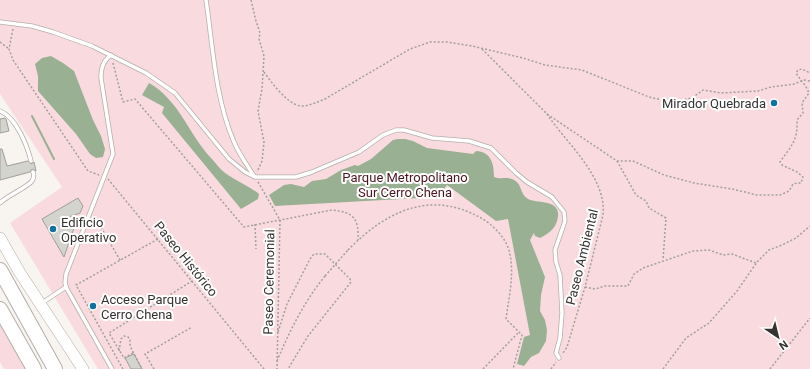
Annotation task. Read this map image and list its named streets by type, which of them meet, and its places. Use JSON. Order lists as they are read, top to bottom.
{
  "streets": {
    "path": ["Paseo Ambiental", "Paseo Histórico", "Paseo Ceremonial"]
  },
  "parks": ["Parque Metropolitano Sur Cerro Chena"],
  "places": ["Mirador Quebrada", "Edificio Operativo", "Acceso Parque Cerro Chena"],
  "north": "bottom right"
}
